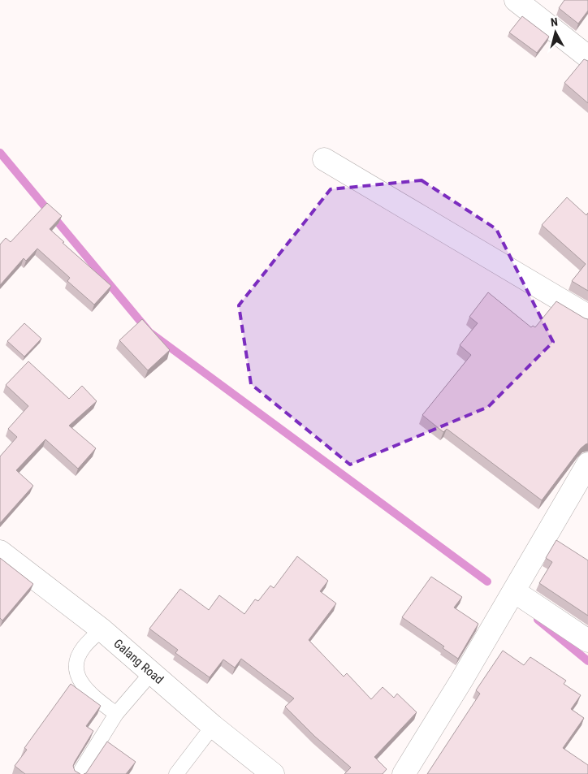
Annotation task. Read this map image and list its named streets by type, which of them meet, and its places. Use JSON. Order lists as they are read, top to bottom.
{
  "streets": {
    "street": ["Galang Road"]
  },
  "north": "top"
}
